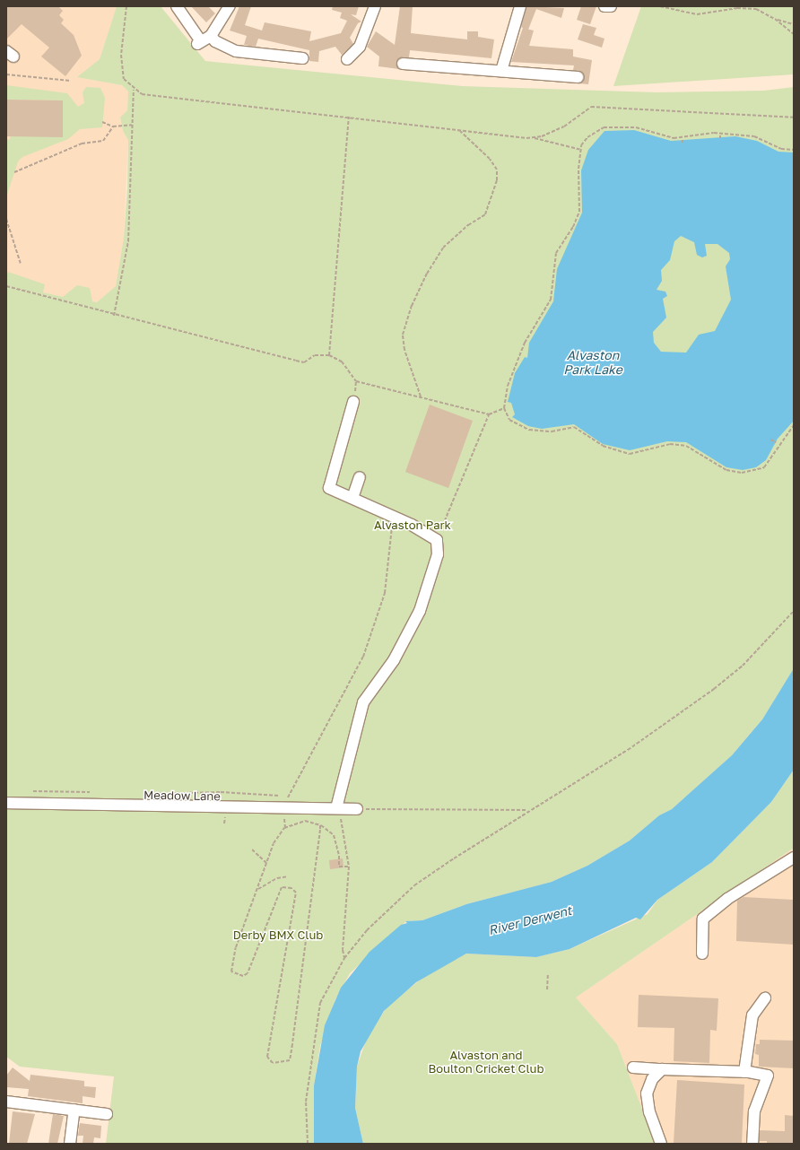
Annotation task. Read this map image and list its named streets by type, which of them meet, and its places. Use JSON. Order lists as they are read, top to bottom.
{
  "streets": {
    "street": ["Meadow Lane"]
  },
  "water": ["Alvaston Park Lake", "River Derwent"],
  "parks": ["Alvaston Park", "Derby BMX Club", "Alvaston and Boulton Cricket Club"]
}
